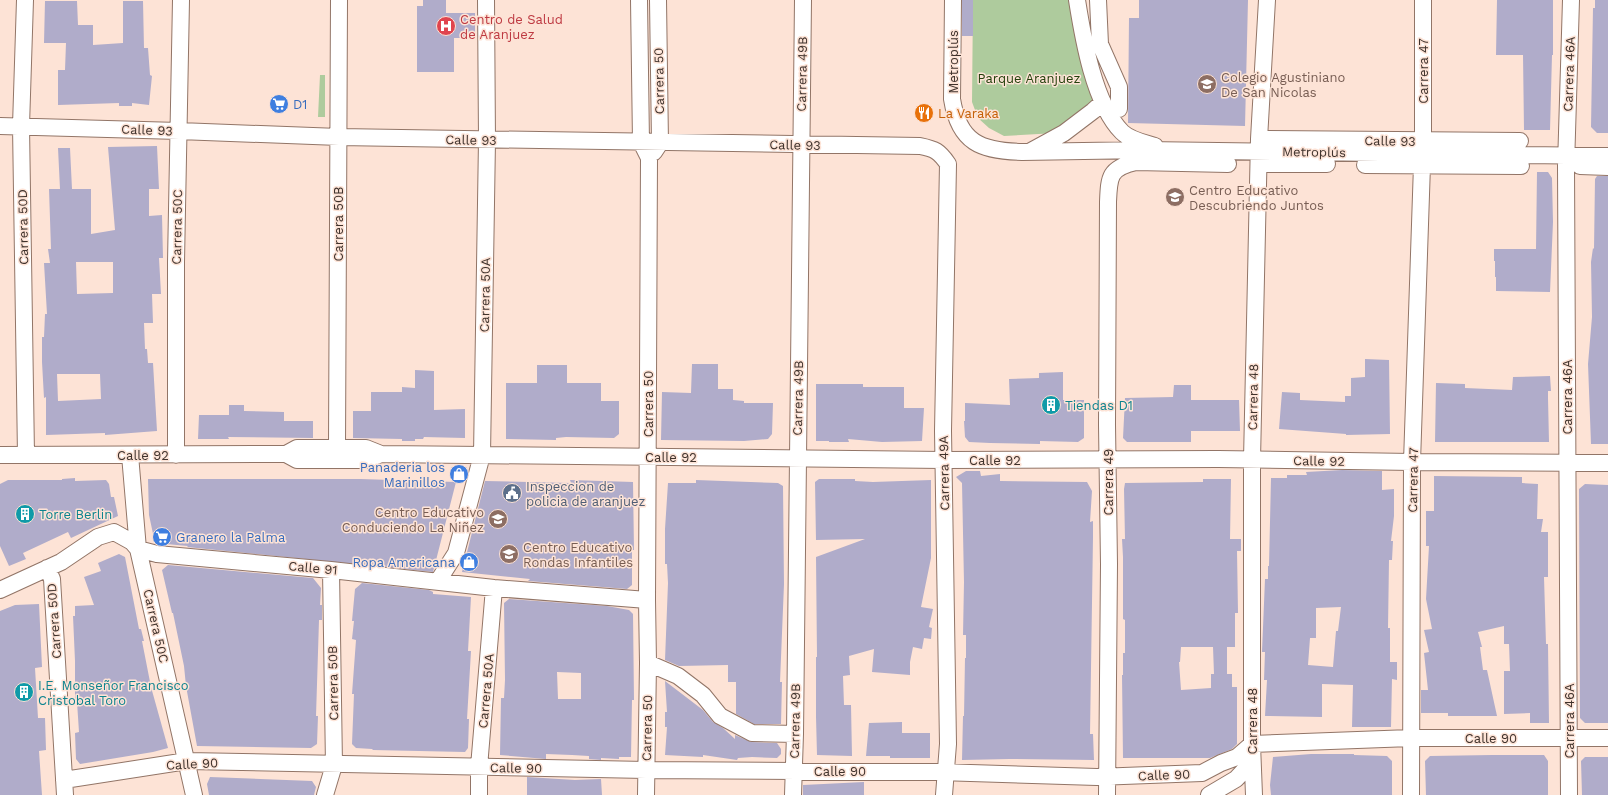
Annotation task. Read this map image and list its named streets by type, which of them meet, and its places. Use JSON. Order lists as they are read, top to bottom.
{
  "streets": {
    "street": [
      "Metroplús",
      "Carrera 47",
      "Carrera 49B",
      "Carrera 46A",
      "Carrera 50",
      "Calle 93",
      "Carrera 50B",
      "Carrera 50D",
      "Carrera 50C",
      "Carrera 50A",
      "Carrera 48",
      "Calle 92",
      "Carrera 49A",
      "Carrera 49",
      "Calle 91",
      "Calle 90"
    ]
  },
  "crossings": [
    ["Metroplús", "Carrera 46A"],
    ["Metroplús", "Calle 93"],
    ["Metroplús", "Carrera 48"],
    ["Carrera 47", "Calle 93"],
    ["Carrera 47", "Calle 92"],
    ["Carrera 47", "Calle 90"],
    ["Carrera 49B", "Calle 93"],
    ["Carrera 49B", "Calle 92"],
    ["Carrera 49B", "Calle 90"],
    ["Carrera 46A", "Calle 92"],
    ["Carrera 46A", "Calle 90"],
    ["Carrera 50", "Calle 93"],
    ["Carrera 50", "Calle 92"],
    ["Carrera 50", "Calle 91"],
    ["Carrera 50", "Calle 90"],
    ["Calle 93", "Carrera 50B"],
    ["Calle 93", "Carrera 50D"],
    ["Calle 93", "Carrera 50C"],
    ["Calle 93", "Carrera 50A"],
    ["Calle 93", "Carrera 48"],
    ["Calle 93", "Carrera 49A"],
    ["Carrera 50B", "Calle 92"],
    ["Carrera 50B", "Calle 91"],
    ["Carrera 50B", "Calle 90"],
    ["Carrera 50D", "Calle 92"],
    ["Carrera 50D", "Calle 91"],
    ["Carrera 50D", "Calle 90"],
    ["Carrera 50C", "Calle 92"],
    ["Carrera 50C", "Calle 91"],
    ["Carrera 50C", "Calle 90"],
    ["Carrera 50A", "Calle 92"],
    ["Carrera 50A", "Calle 91"],
    ["Carrera 50A", "Calle 90"],
    ["Carrera 48", "Calle 92"],
    ["Carrera 48", "Calle 90"],
    ["Calle 92", "Carrera 49A"],
    ["Calle 92", "Carrera 49"],
    ["Carrera 49A", "Calle 90"],
    ["Carrera 49", "Calle 90"]
  ],
  "parks": ["Parque Aranjuez"],
  "places": {
    "hospital": ["Centro de Salud de Aranjuez"],
    "school or university": [
      "Colegio Agustiniano De San Nicolas",
      "Centro Educativo Descubriendo Juntos",
      "Centro Educativo Conduciendo La Niñez",
      "Centro Educativo Rondas Infantiles"
    ],
    "supermarket": ["D1", "Granero la Palma"],
    "restaurant": ["La Varaka"],
    "building": ["Tiendas D1", "Torre Berlin", "I.E. Monseñor Francisco Cristobal Toro"],
    "shop": ["Panaderia los Marinillos", "Ropa Americana"],
    "public building": ["Inspeccion de policia de aranjuez"]
  }
}
